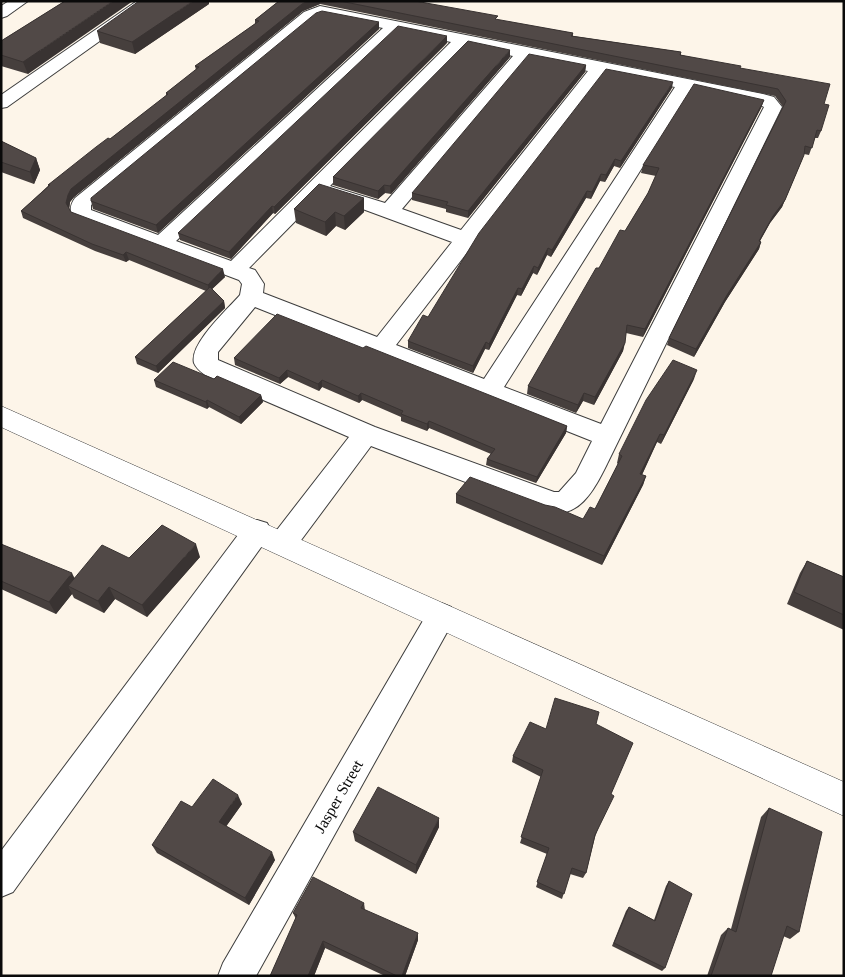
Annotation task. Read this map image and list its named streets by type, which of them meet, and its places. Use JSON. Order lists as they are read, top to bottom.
{
  "streets": {
    "street": ["Jasper Street"]
  }
}
